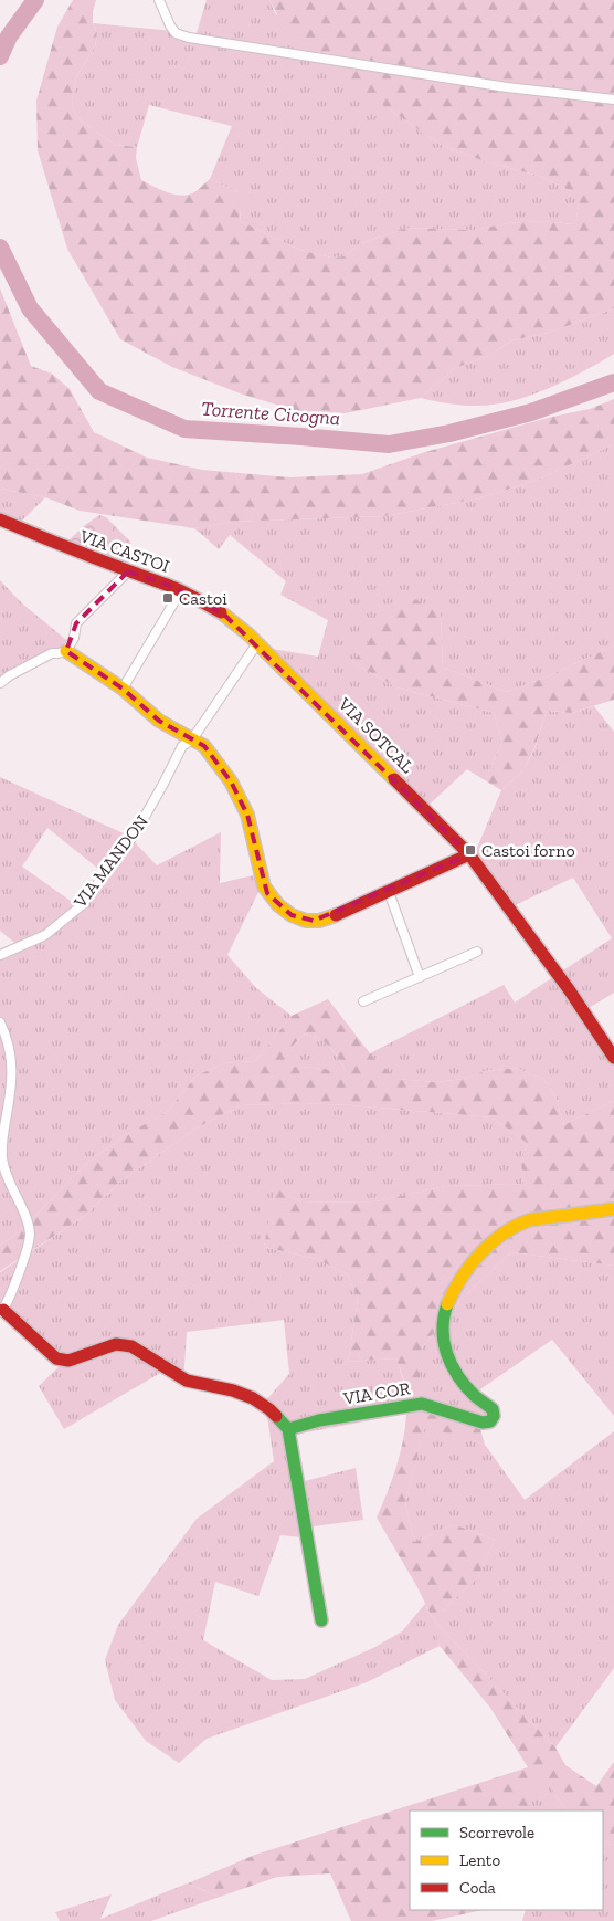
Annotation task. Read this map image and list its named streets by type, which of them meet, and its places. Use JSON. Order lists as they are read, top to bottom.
{
  "streets": {
    "street": [
      "VIA CASTOI",
      "VIA SOTCAL",
      "VIA MANDON",
      "VIA COR"
    ]
  },
  "crossings": [
    ["VIA CASTOI", "VIA SOTCAL"],
    ["VIA CASTOI", "VIA MANDON"],
    ["VIA SOTCAL", "VIA MANDON"]
  ],
  "water": ["Torrente Cicogna"],
  "places": {
    "transit": ["Castoi", "Castoi forno"]
  },
  "legend": ["Scorrevole", "Lento", "Coda"]
}
